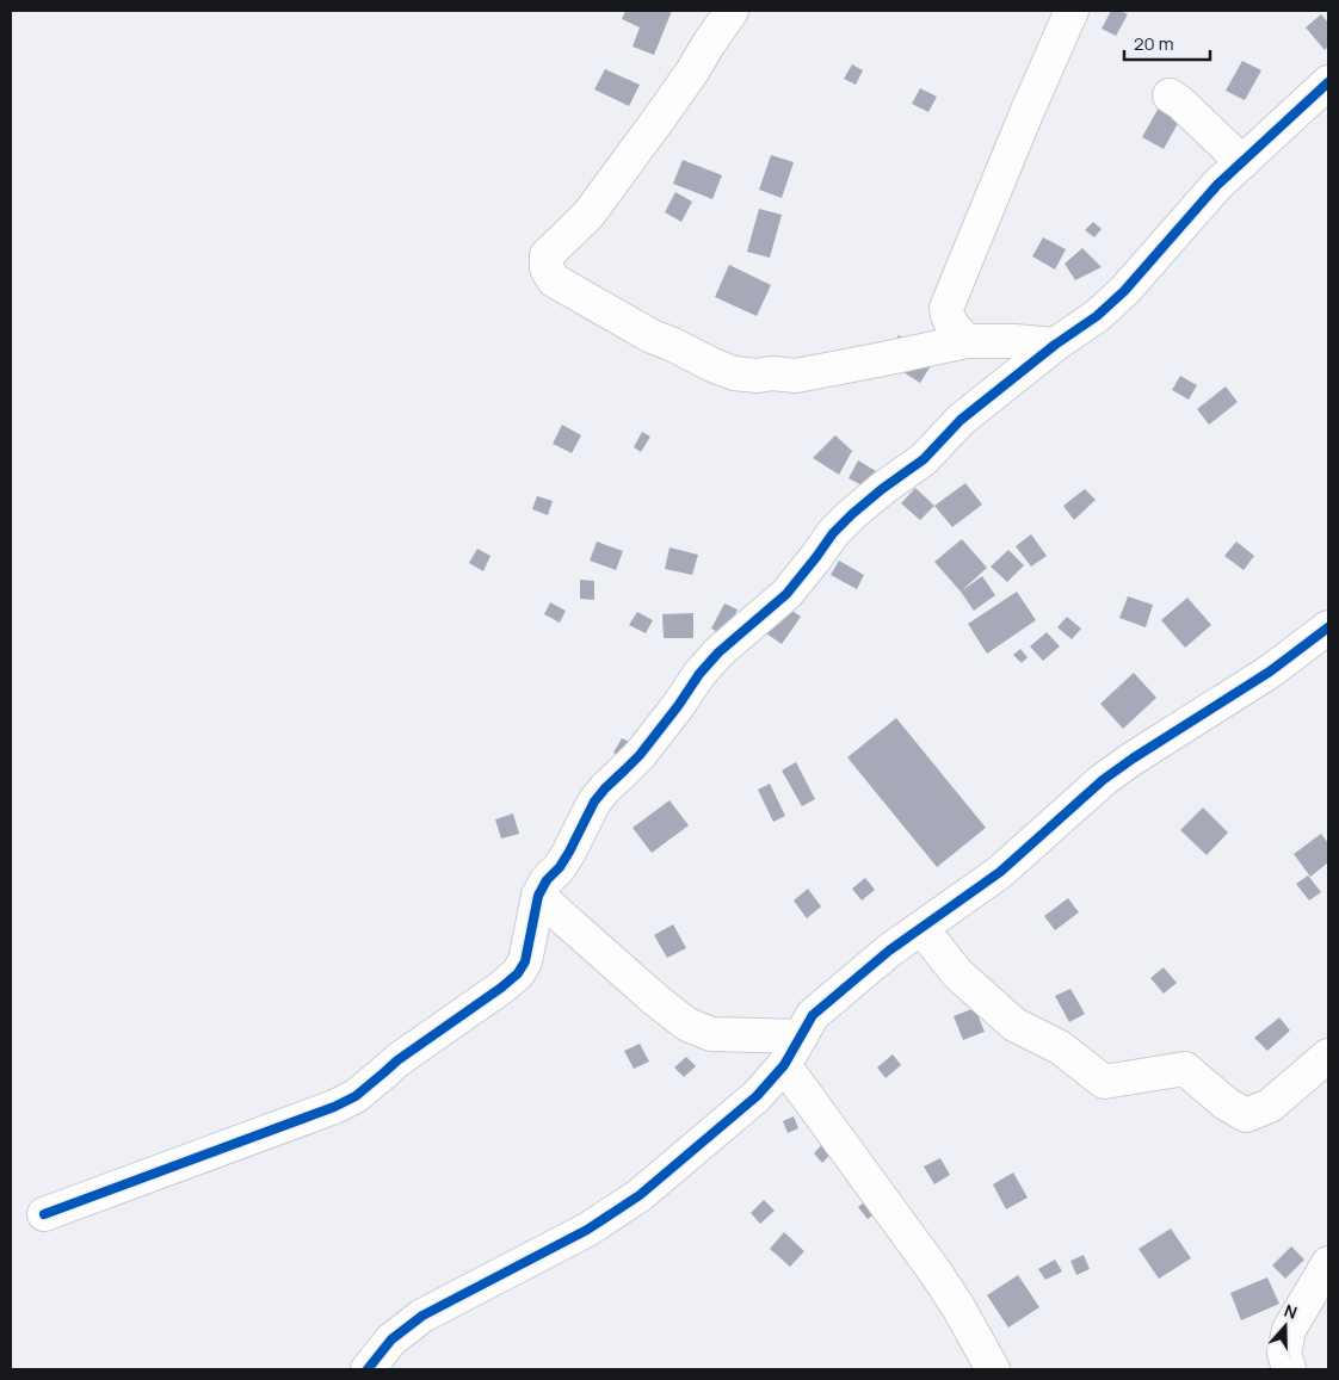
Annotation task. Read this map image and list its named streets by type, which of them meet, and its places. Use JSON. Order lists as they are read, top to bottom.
{
  "scale_bar": "20 m",
  "north": "top"
}
